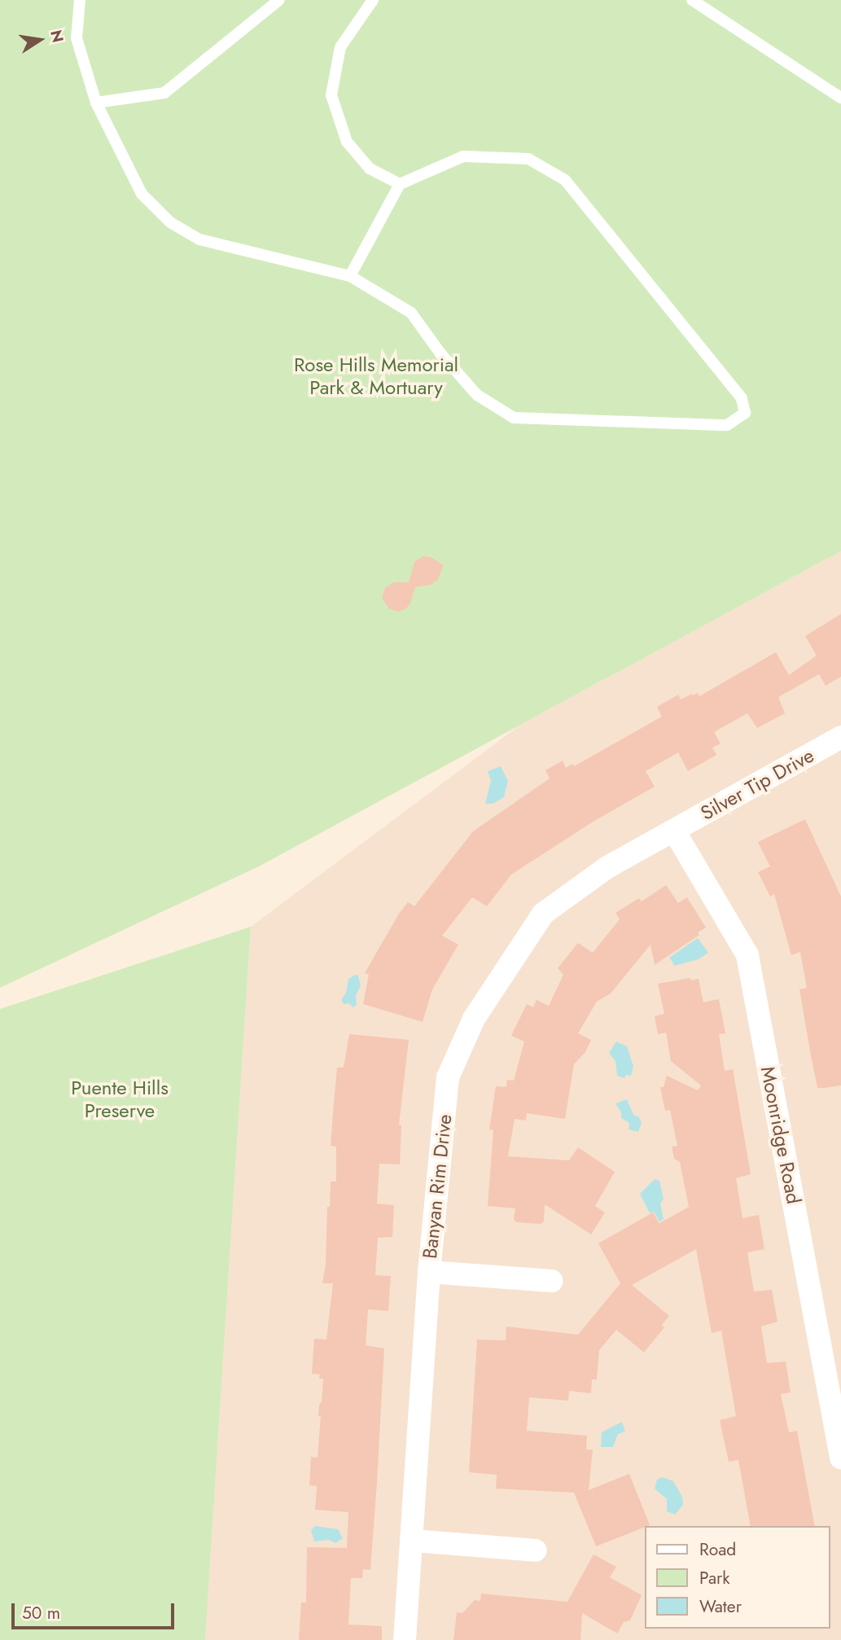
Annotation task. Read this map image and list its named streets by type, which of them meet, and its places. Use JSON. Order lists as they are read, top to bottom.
{
  "streets": {
    "street": ["Silver Tip Drive", "Moonridge Road", "Banyan Rim Drive"]
  },
  "crossings": [
    ["Silver Tip Drive", "Moonridge Road"],
    ["Silver Tip Drive", "Banyan Rim Drive"],
    ["Moonridge Road", "Banyan Rim Drive"]
  ],
  "parks": ["Rose Hills Memorial Park & Mortuary", "Puente Hills Preserve"],
  "legend": ["Road", "Park", "Water"],
  "scale_bar": "50 m",
  "north": "right"
}
